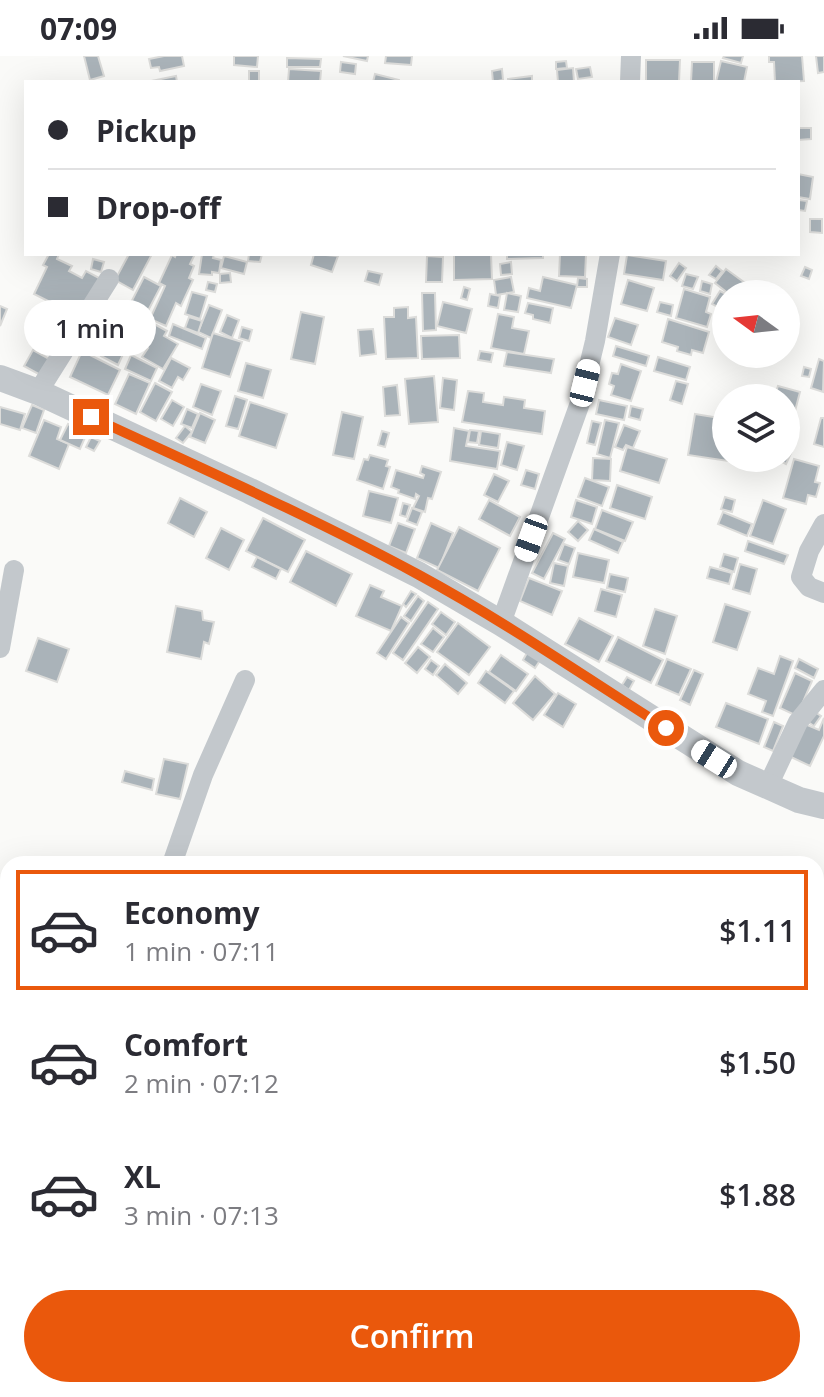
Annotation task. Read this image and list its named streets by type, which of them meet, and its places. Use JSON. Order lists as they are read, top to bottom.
{
  "north": "left",
  "page": {
    "status": "07:09",
    "banner": ["Pickup", "Drop-off"],
    "bubble": "1 min",
    "list": [
      {
        "name": "Economy",
        "note": "1 min · 07:11",
        "value": "$1.11"
      },
      {
        "name": "Comfort",
        "note": "2 min · 07:12",
        "value": "$1.50"
      },
      {
        "name": "XL",
        "note": "3 min · 07:13",
        "value": "$1.88"
      }
    ],
    "buttons": "Confirm"
  }
}
